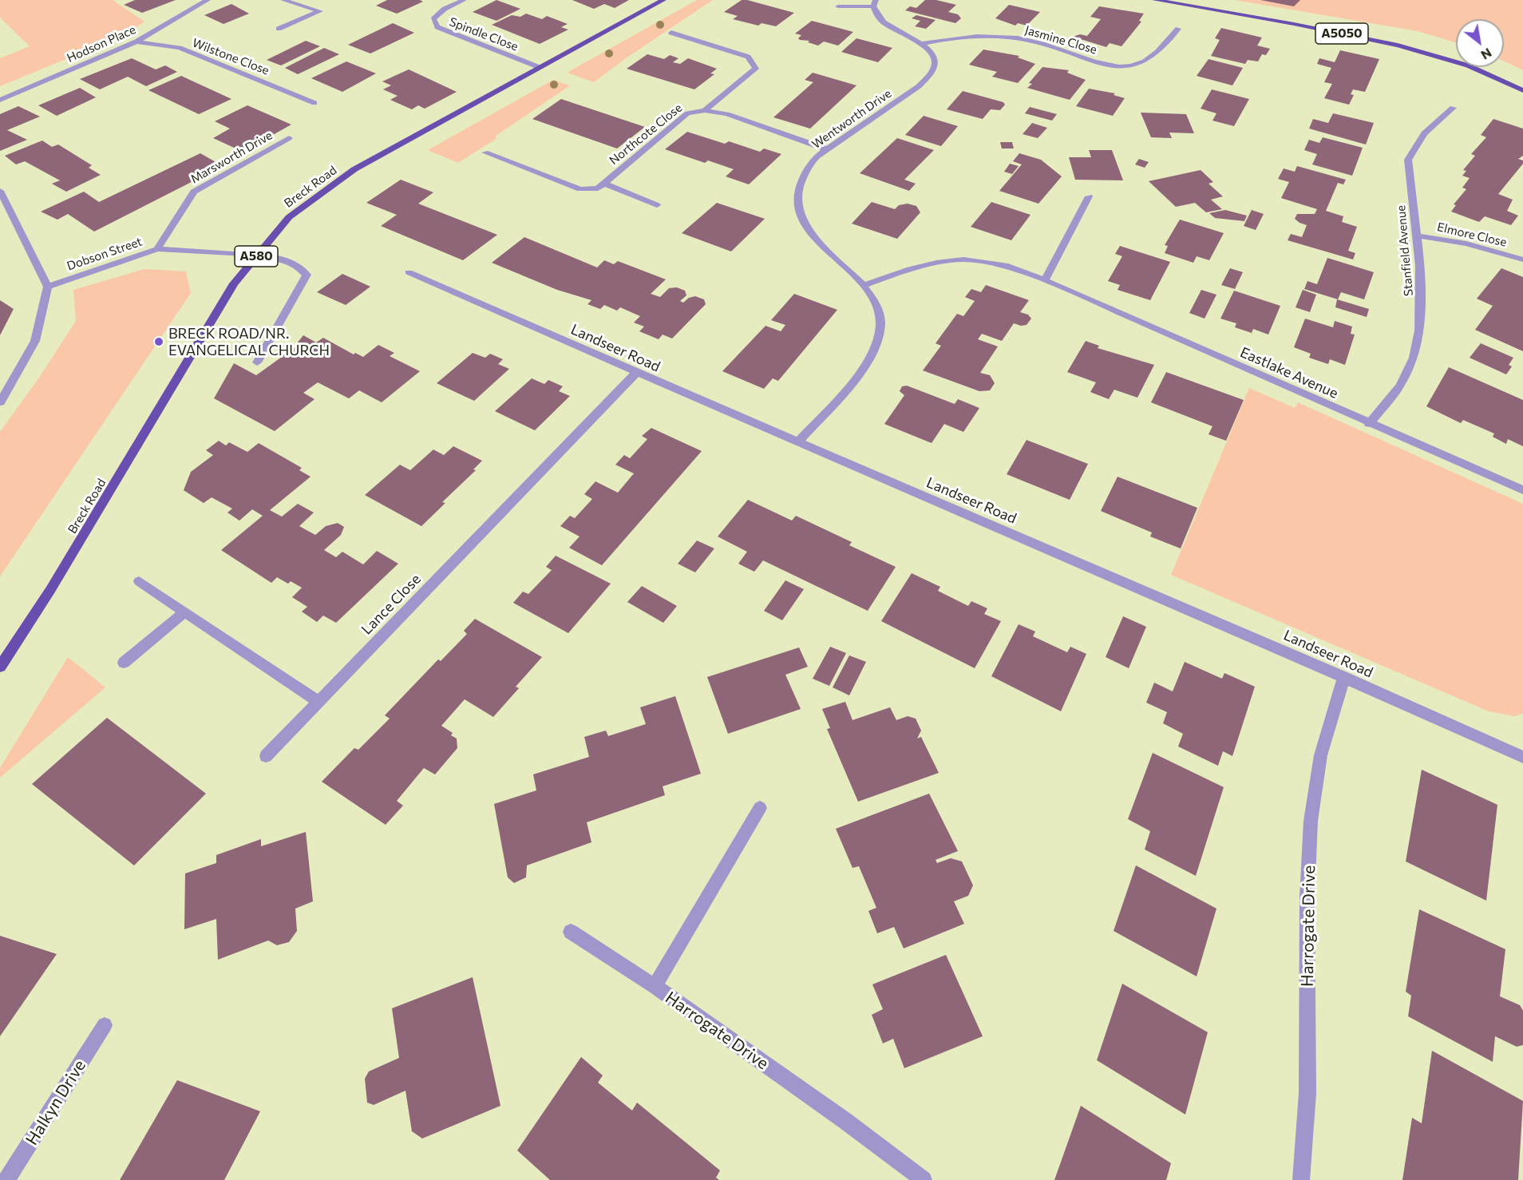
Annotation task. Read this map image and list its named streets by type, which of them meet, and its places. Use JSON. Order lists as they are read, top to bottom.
{
  "streets": {
    "main road": ["A5050", "Breck Road", "A580"],
    "street": [
      "Spindle Close",
      "Jasmine Close",
      "Hodson Place",
      "Wilstone Close",
      "Wentworth Drive",
      "Northcote Close",
      "Marsworth Drive",
      "Elmore Close",
      "Stanfield Avenue",
      "Dobson Street",
      "Landseer Road",
      "Eastlake Avenue",
      "Lance Close",
      "Harrogate Drive",
      "Halkyn Drive"
    ]
  },
  "crossings": [
    ["Spindle Close", "Breck Road"],
    ["Jasmine Close", "Wentworth Drive"],
    ["Hodson Place", "Wilstone Close"],
    ["Wentworth Drive", "Northcote Close"],
    ["Wentworth Drive", "Landseer Road"],
    ["Wentworth Drive", "Eastlake Avenue"],
    ["Marsworth Drive", "Dobson Street"],
    ["Breck Road", "Dobson Street"],
    ["Elmore Close", "Stanfield Avenue"],
    ["Stanfield Avenue", "Eastlake Avenue"],
    ["Landseer Road", "Lance Close"],
    ["Landseer Road", "Harrogate Drive"]
  ],
  "places": ["BRECK ROAD/NR. EVANGELICAL CHURCH"],
  "north": "bottom right"
}
